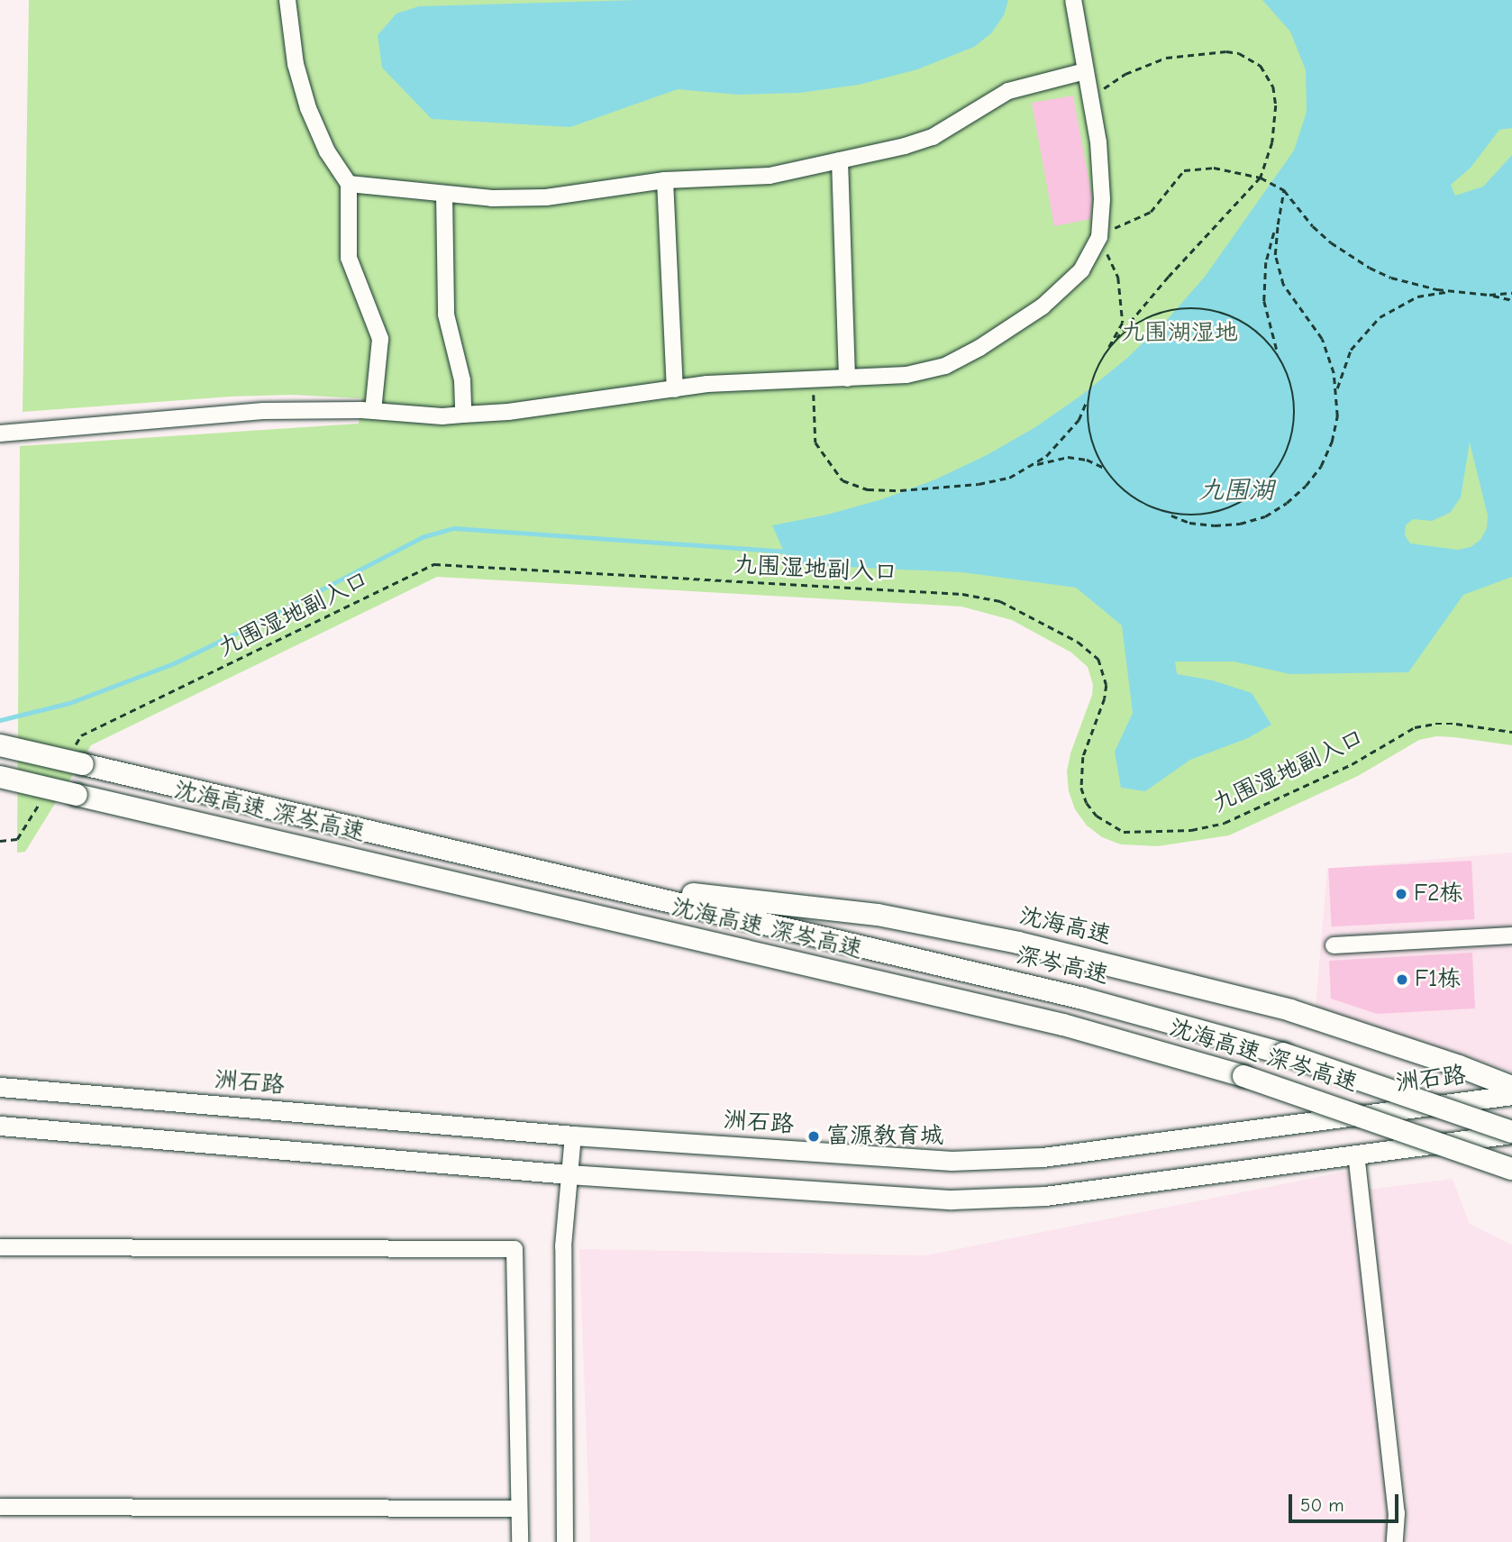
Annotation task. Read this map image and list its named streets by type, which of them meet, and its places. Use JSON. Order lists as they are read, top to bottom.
{
  "streets": {
    "highway": ["沈海高速 深岑高速", "沈海高速", "深岑高速"],
    "main road": ["洲石路"],
    "path": ["九围湿地副入口"]
  },
  "crossings": [
    ["九围湿地副入口", "沈海高速 深岑高速"],
    ["沈海高速 深岑高速", "沈海高速"],
    ["沈海高速 深岑高速", "深岑高速"],
    ["沈海高速", "深岑高速"]
  ],
  "water": ["九围湖"],
  "parks": ["九围湖湿地"],
  "places": ["F2栋", "F1栋", "富源教育城"],
  "scale_bar": "50 m"
}
